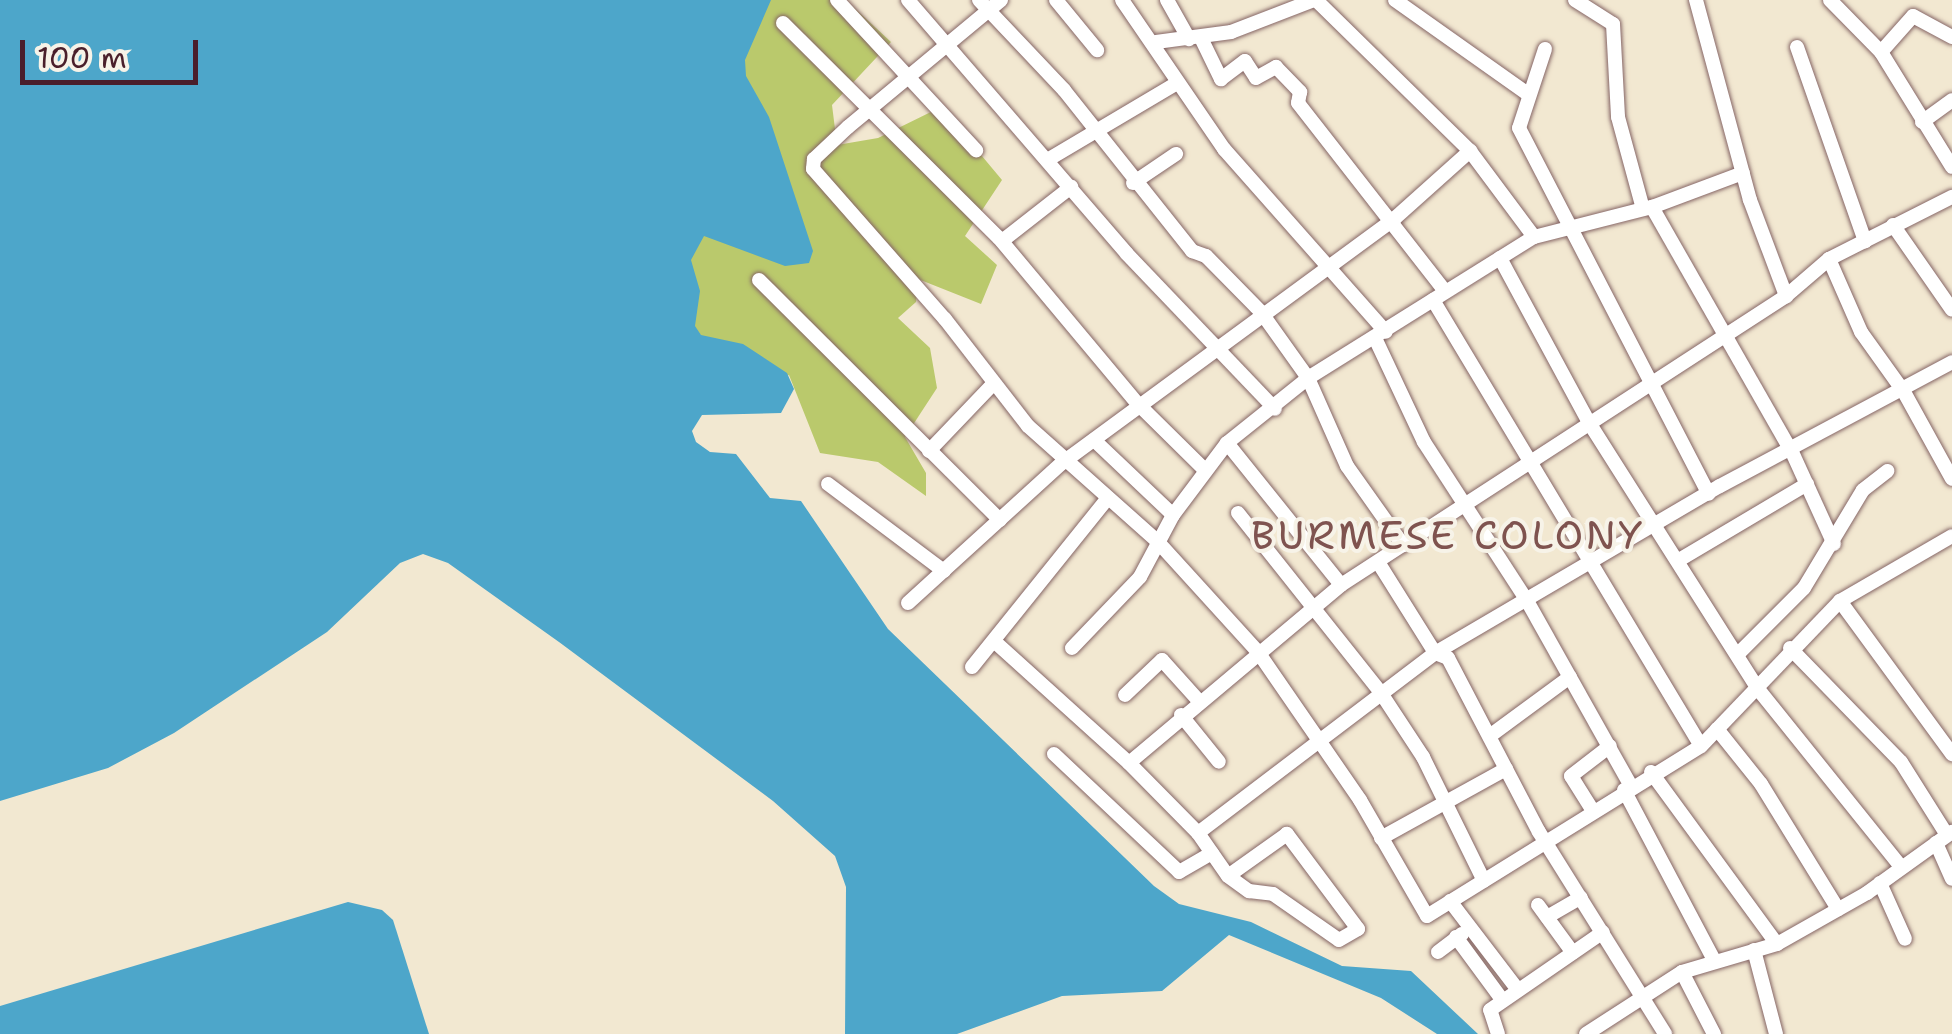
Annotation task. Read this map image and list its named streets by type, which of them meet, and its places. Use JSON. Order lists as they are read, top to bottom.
{
  "districts": ["BURMESE COLONY"],
  "scale_bar": "100 m"
}
